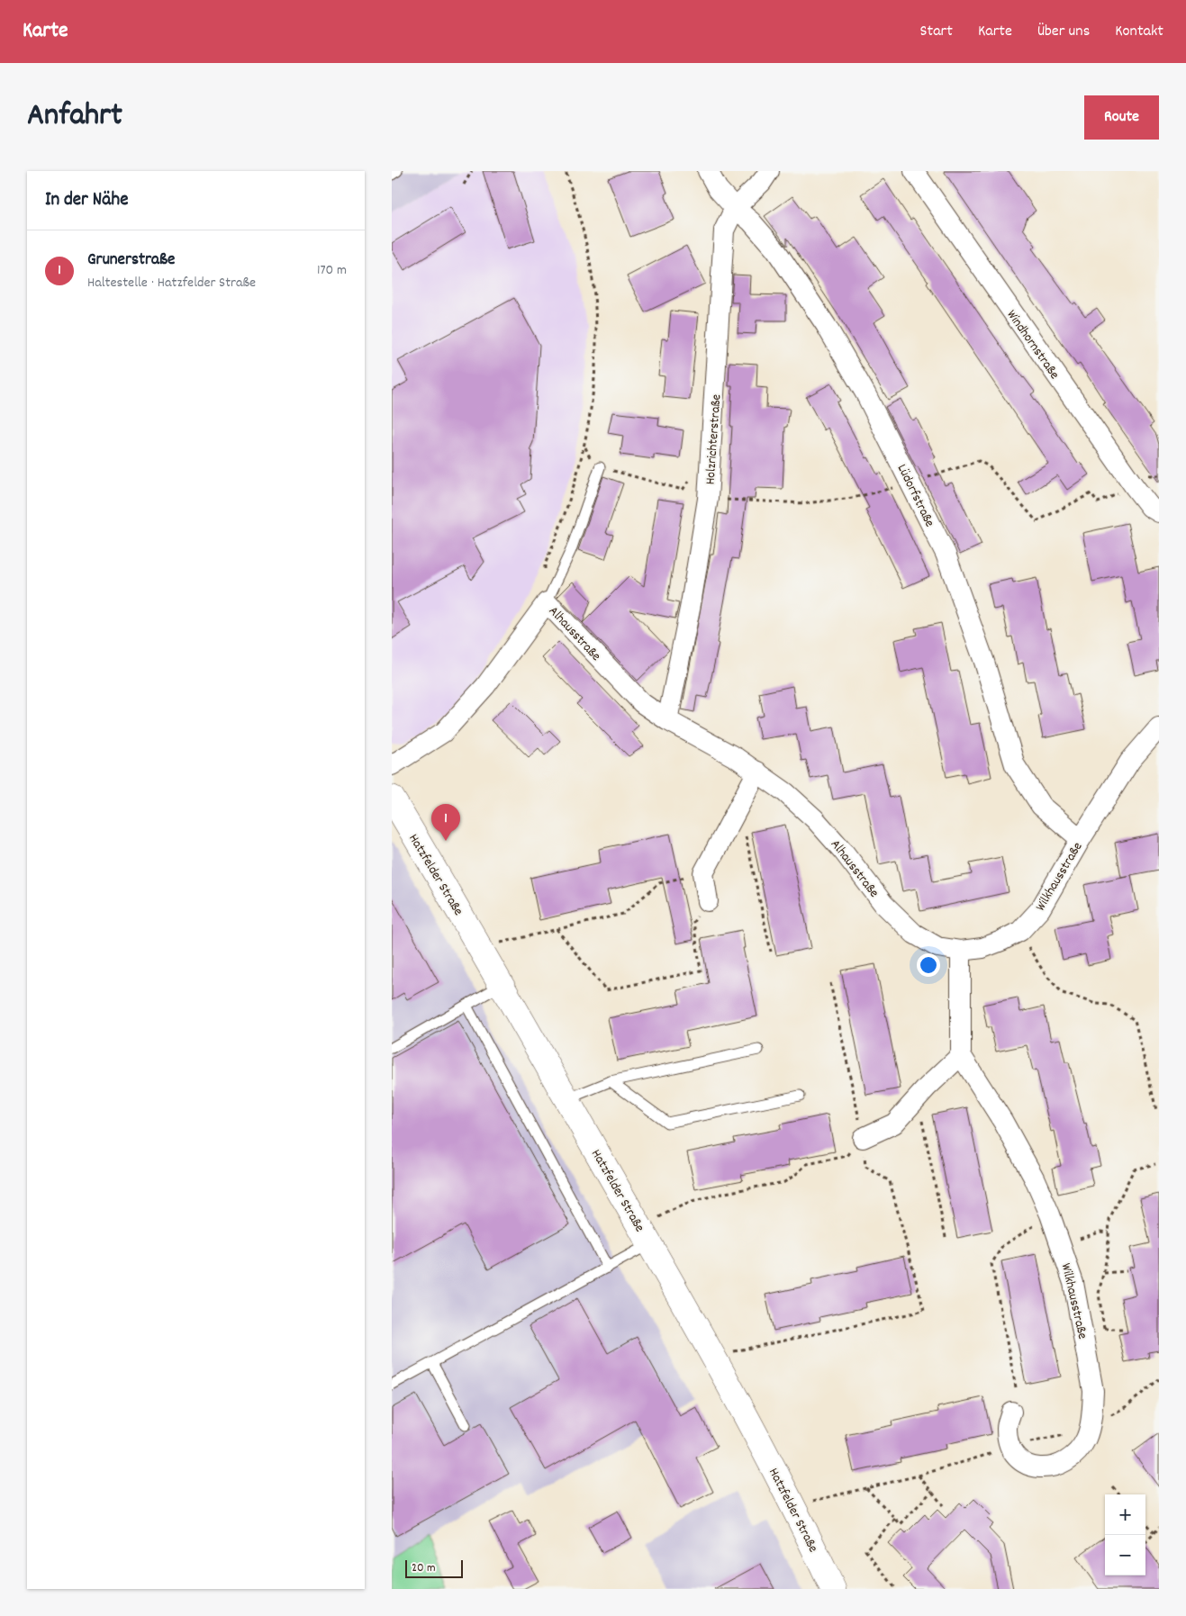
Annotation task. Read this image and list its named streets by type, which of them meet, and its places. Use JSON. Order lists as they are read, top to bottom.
{
  "streets": {
    "main road": ["Hatzfelder Straße"],
    "street": [
      "Windhornstraße",
      "Holzrichterstraße",
      "Lüdorfstraße",
      "Alhausstraße",
      "Wilkhausstraße"
    ]
  },
  "crossings": [
    ["Holzrichterstraße", "Lüdorfstraße"],
    ["Holzrichterstraße", "Alhausstraße"],
    ["Lüdorfstraße", "Wilkhausstraße"],
    ["Alhausstraße", "Wilkhausstraße"]
  ],
  "scale_bar": "20 m",
  "page": {
    "header": "Karte",
    "nav": [
      "Start",
      "Karte",
      "Über uns",
      "Kontakt"
    ],
    "title": "Anfahrt",
    "buttons": "Route",
    "heading": "In der Nähe",
    "list": [
      {
        "mark": "1",
        "name": "Grunerstraße",
        "note": "Haltestelle · Hatzfelder Straße",
        "value": "170 m"
      }
    ],
    "pins": "1",
    "map_buttons": ["+", "−"],
    "scale": "20 m"
  }
}
